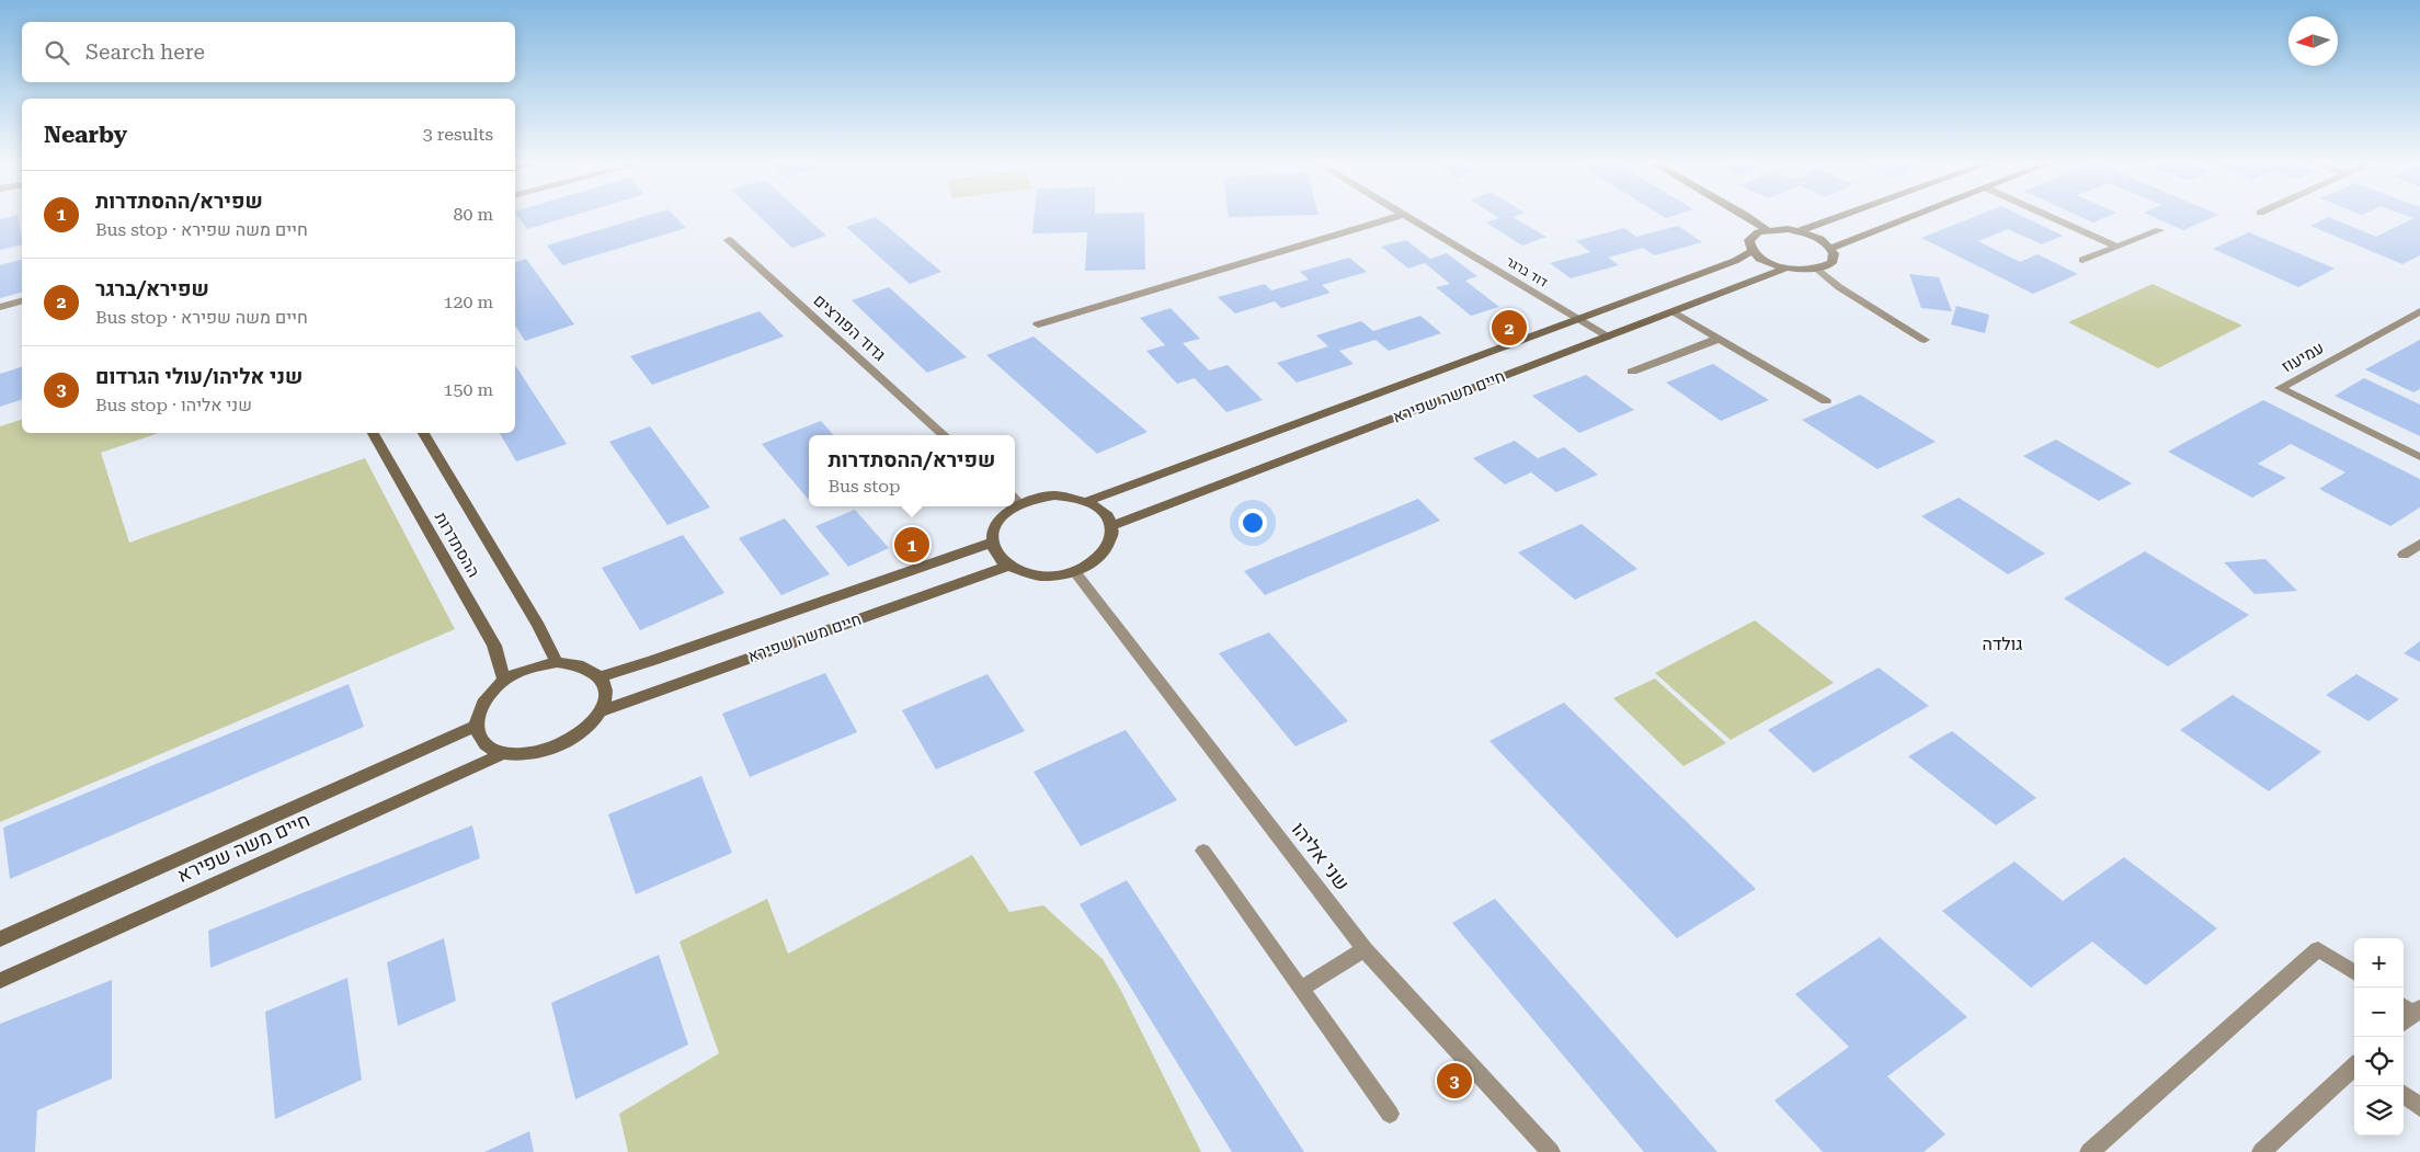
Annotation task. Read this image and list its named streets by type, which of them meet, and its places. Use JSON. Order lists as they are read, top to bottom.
{
  "streets": {
    "street": [
      "דוד ברגר",
      "גדוד הפורצים",
      "עמיעוז",
      "חיים משה שפירא",
      "ההסתדרות",
      "שני אליהו"
    ]
  },
  "crossings": [
    ["דוד ברגר", "חיים משה שפירא"],
    ["חיים משה שפירא", "ההסתדרות"]
  ],
  "districts": ["גולדה"],
  "north": "left",
  "page": {
    "search": "Search here",
    "heading": ["Nearby", "3 results"],
    "list": [
      {
        "mark": "1",
        "name": "שפירא/ההסתדרות",
        "note": "Bus stop · חיים משה שפירא",
        "value": "80 m"
      },
      {
        "mark": "2",
        "name": "שפירא/ברגר",
        "note": "Bus stop · חיים משה שפירא",
        "value": "120 m"
      },
      {
        "mark": "3",
        "name": "שני אליהו/עולי הגרדום",
        "note": "Bus stop · שני אליהו",
        "value": "150 m"
      }
    ],
    "pins": ["2", "1", "3"],
    "popup": ["שפירא/ההסתדרות", "Bus stop"],
    "map_buttons": ["+", "−"]
  }
}
